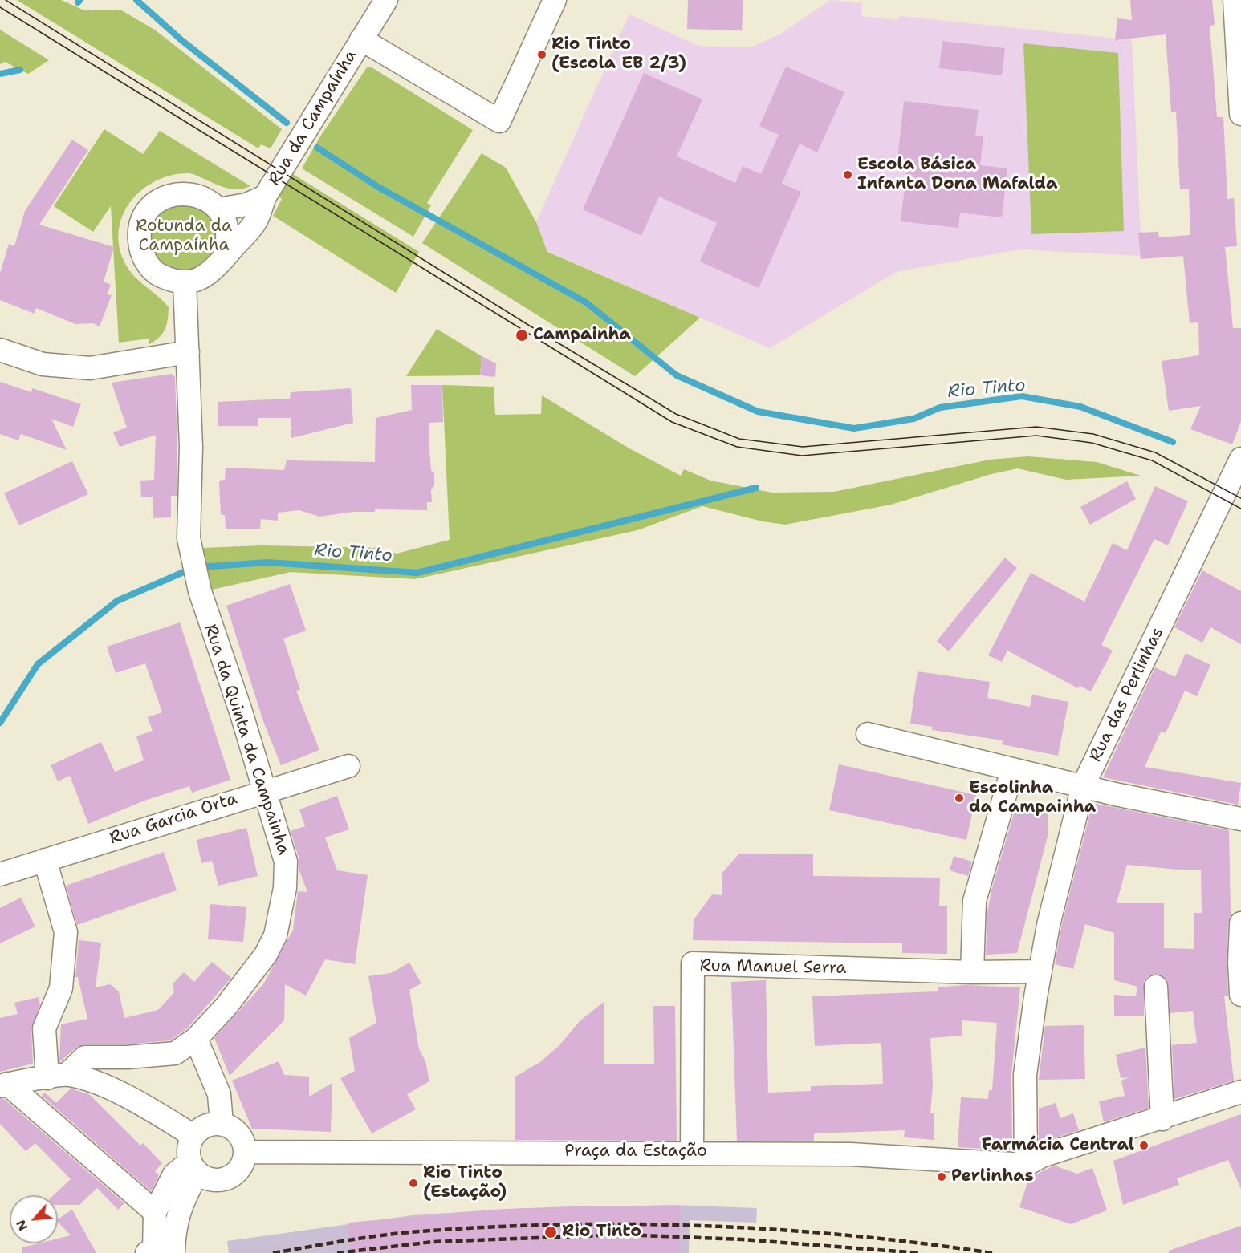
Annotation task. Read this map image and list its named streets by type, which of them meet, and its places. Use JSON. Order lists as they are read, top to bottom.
{
  "streets": {
    "street": [
      "Rua da Campaínha",
      "Rua das Perlinhas",
      "Rua da Quinta da Campainha",
      "Rua Garcia Orta",
      "Rua Manuel Serra",
      "Praça da Estação"
    ]
  },
  "crossings": [
    ["Rua das Perlinhas", "Rua Manuel Serra"],
    ["Rua das Perlinhas", "Praça da Estação"],
    ["Rua da Quinta da Campainha", "Rua Garcia Orta"],
    ["Rua Manuel Serra", "Praça da Estação"]
  ],
  "water": ["Rio Tinto"],
  "parks": ["Rotunda da Campaínha"],
  "places": [
    "Rio Tinto (Escola EB 2/3)",
    "Escola Básica Infanta Dona Mafalda",
    "Campainha",
    "Escolinha da Campainha",
    "Farmácia Central",
    "Perlinhas",
    "Rio Tinto (Estação)",
    "Rio Tinto"
  ],
  "north": "bottom left"
}
